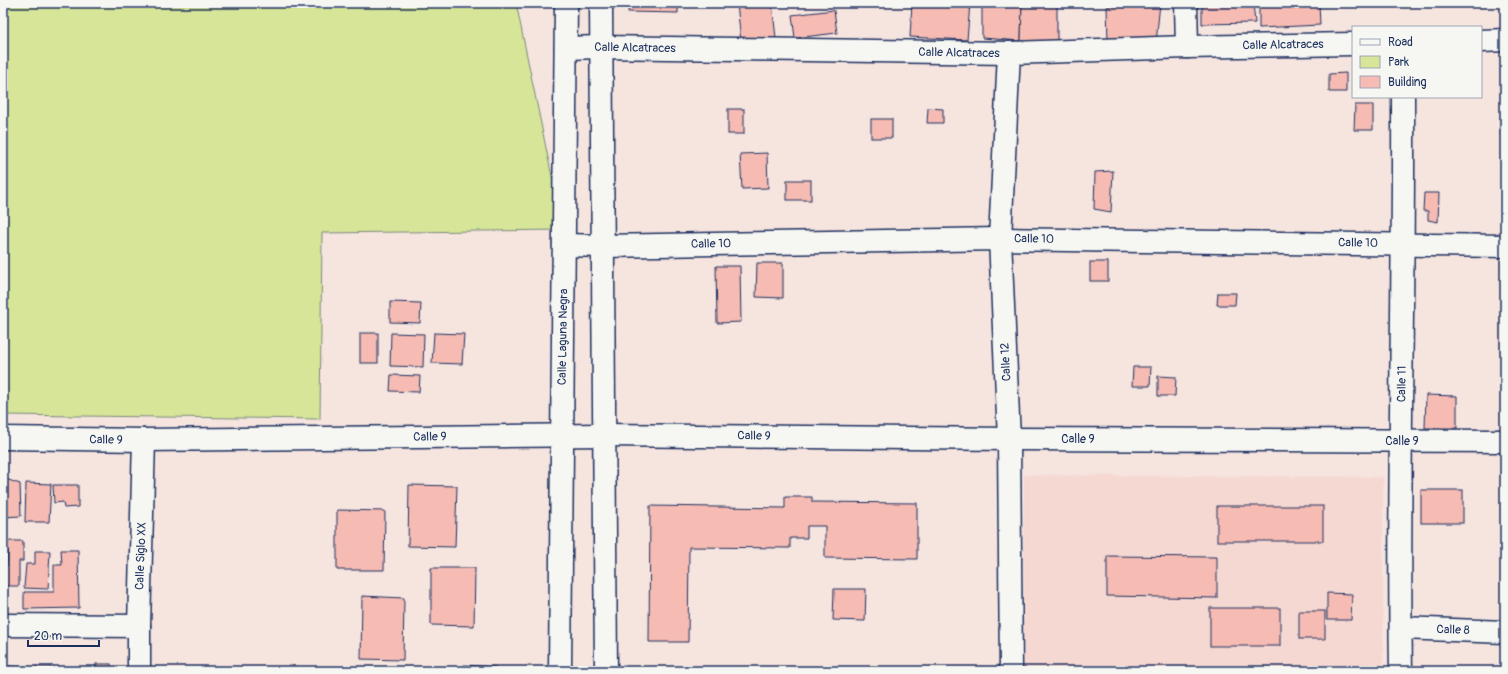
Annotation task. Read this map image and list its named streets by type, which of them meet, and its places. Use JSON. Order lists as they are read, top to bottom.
{
  "streets": {
    "street": [
      "Calle Alcatraces",
      "Calle 10",
      "Calle Laguna Negra",
      "Calle 12",
      "Calle 11",
      "Calle 9",
      "Calle Siglo XX",
      "Calle 8"
    ]
  },
  "crossings": [
    ["Calle Alcatraces", "Calle Laguna Negra"],
    ["Calle Alcatraces", "Calle 12"],
    ["Calle 10", "Calle Laguna Negra"],
    ["Calle 10", "Calle 12"],
    ["Calle 10", "Calle 11"],
    ["Calle Laguna Negra", "Calle 9"],
    ["Calle 12", "Calle 9"],
    ["Calle 11", "Calle 9"],
    ["Calle 11", "Calle 8"],
    ["Calle 9", "Calle Siglo XX"]
  ],
  "legend": ["Road", "Park", "Building"],
  "scale_bar": "20 m"
}
